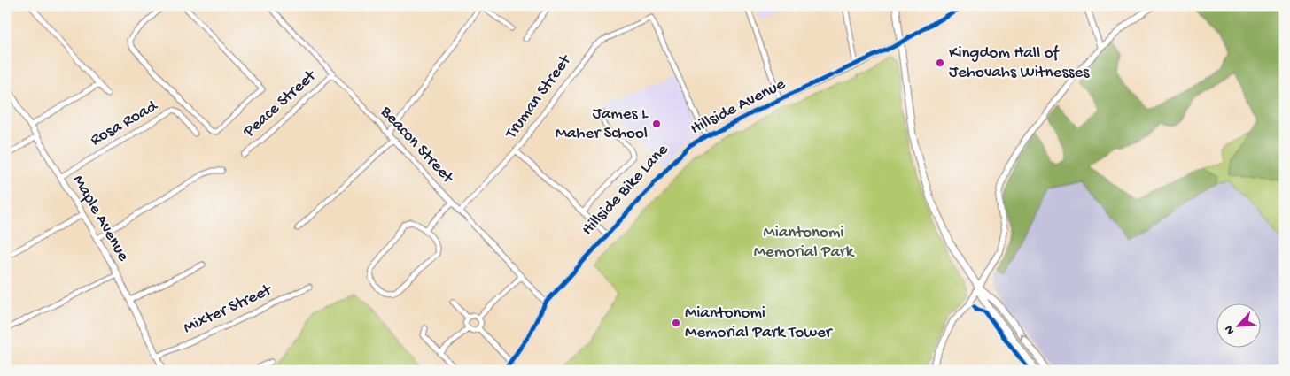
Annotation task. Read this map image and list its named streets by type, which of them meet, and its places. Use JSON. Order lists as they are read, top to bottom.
{
  "streets": {
    "street": [
      "Truman Street",
      "Peace Street",
      "Hillside Avenue",
      "Rosa Road",
      "Beacon Street",
      "Maple Avenue",
      "Mixter Street"
    ],
    "cycle path": ["Hillside Bike Lane"]
  },
  "crossings": [
    ["Truman Street", "Hillside Avenue"],
    ["Truman Street", "Beacon Street"],
    ["Peace Street", "Beacon Street"],
    ["Hillside Avenue", "Beacon Street"],
    ["Rosa Road", "Maple Avenue"],
    ["Maple Avenue", "Mixter Street"]
  ],
  "parks": ["Miantonomi Memorial Park"],
  "places": ["Kingdom Hall of Jehovahs Witnesses", "James L Maher School", "Miantonomi Memorial Park Tower"],
  "north": "bottom left"
}
